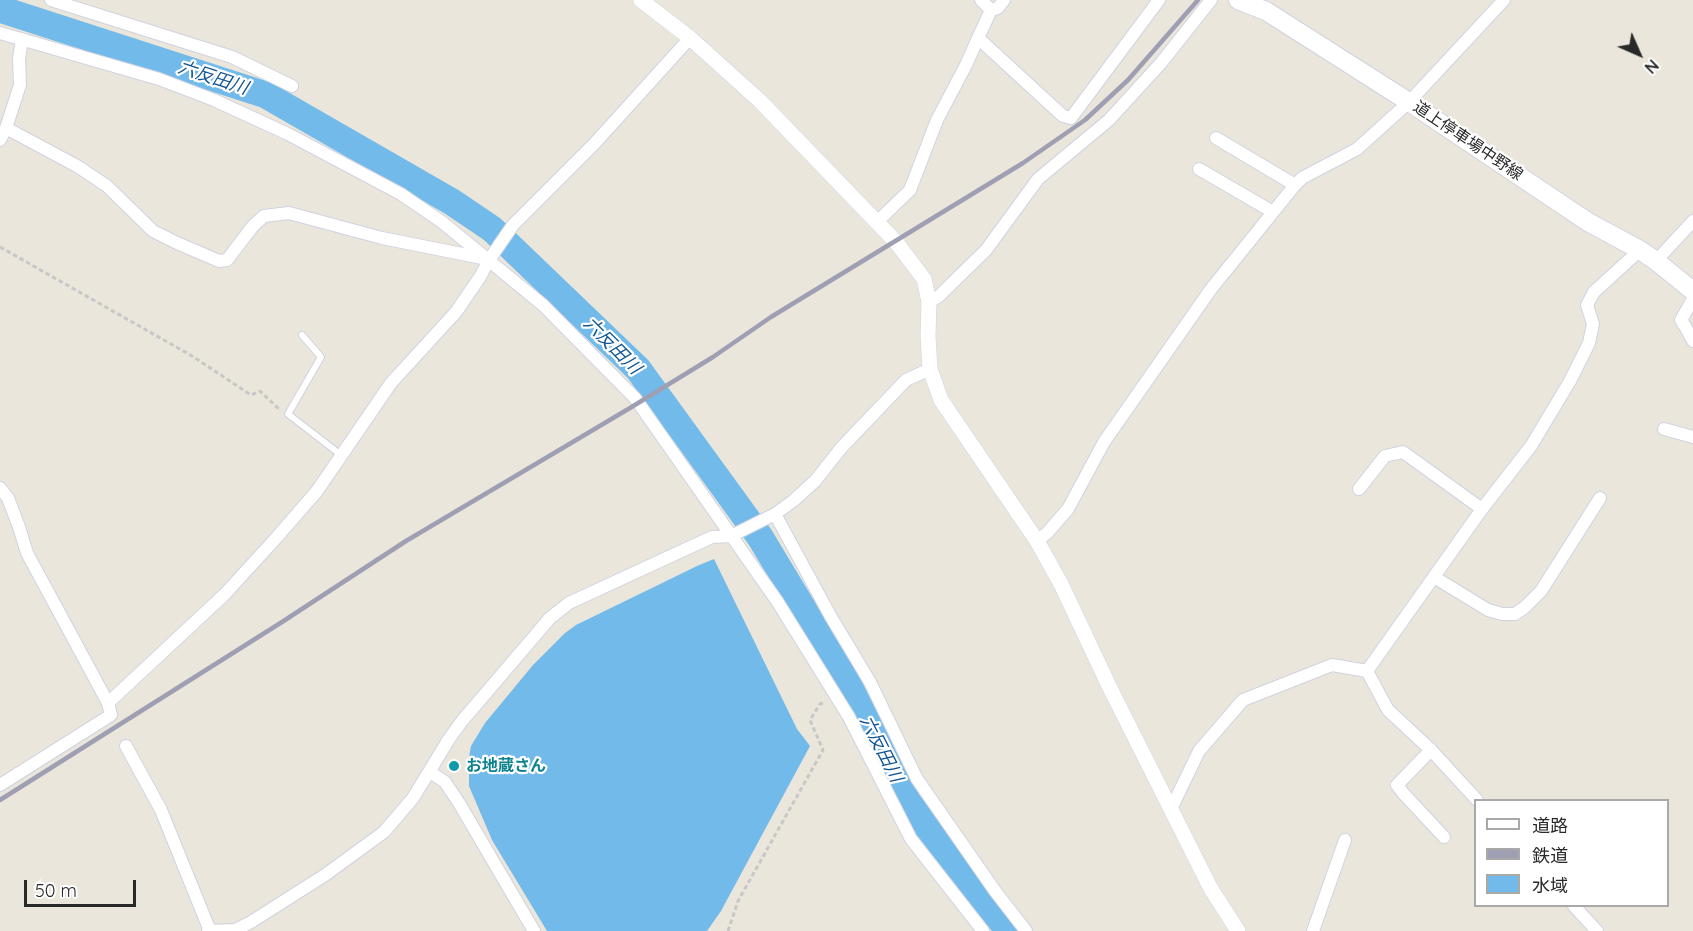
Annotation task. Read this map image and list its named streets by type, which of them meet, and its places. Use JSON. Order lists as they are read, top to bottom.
{
  "streets": {
    "main road": ["道上停車場中野線"]
  },
  "water": ["六反田川"],
  "places": ["お地蔵さん"],
  "legend": ["道路", "鉄道", "水域"],
  "scale_bar": "50 m",
  "north": "bottom right"
}
